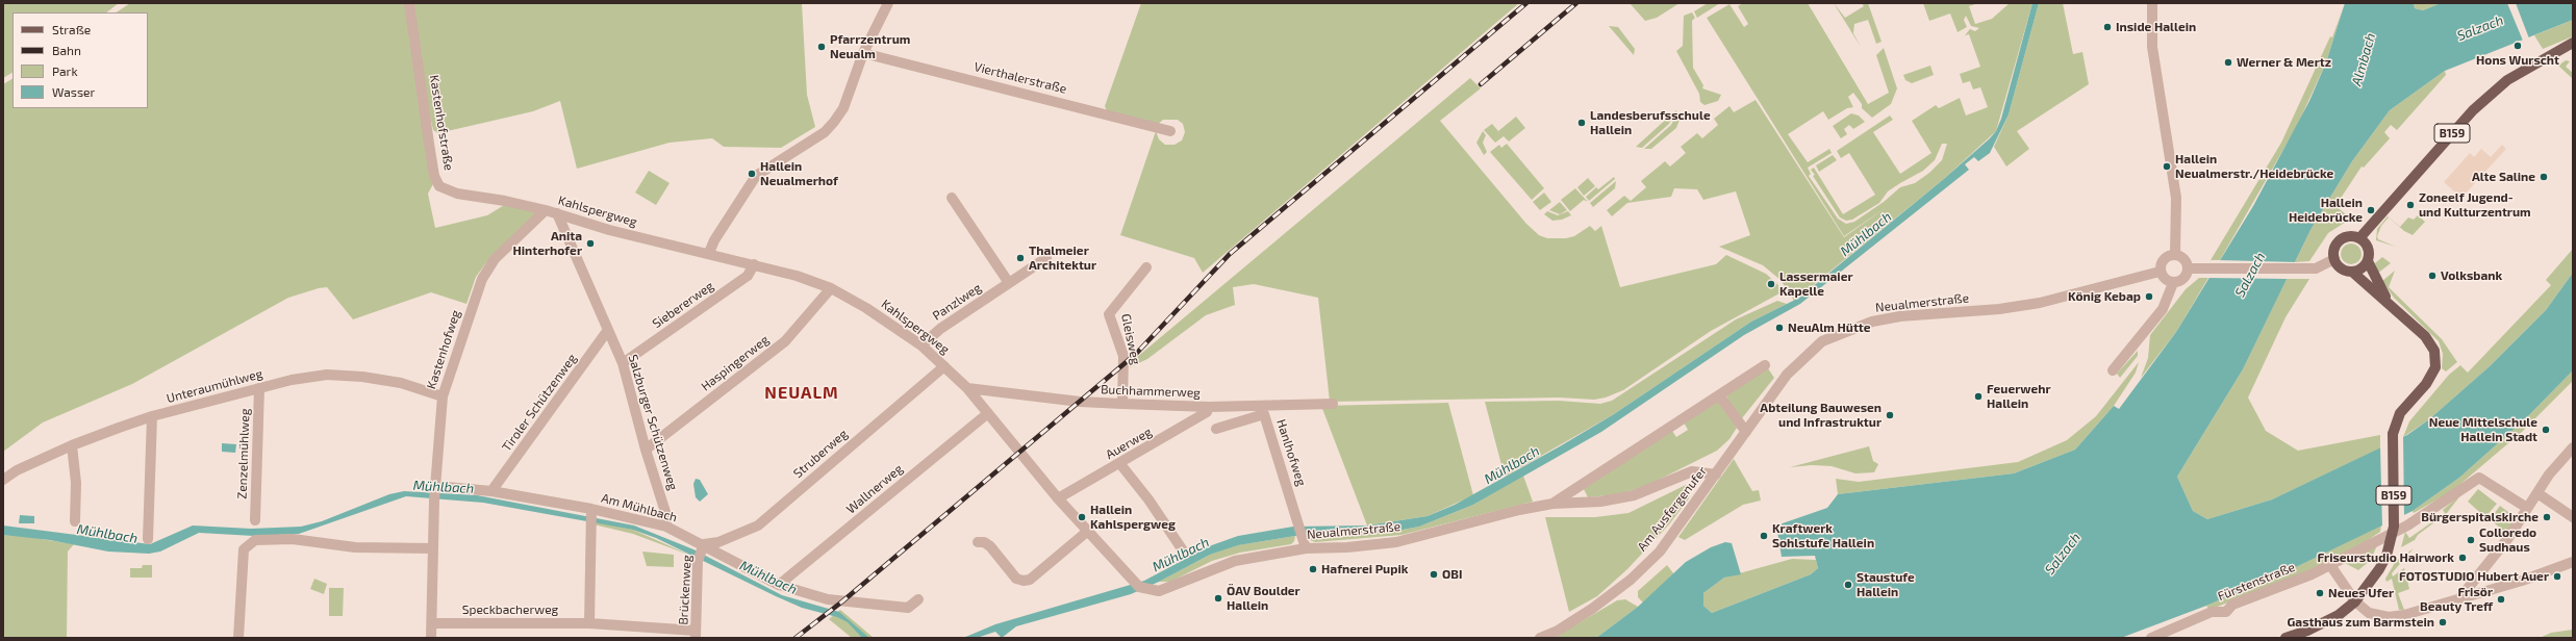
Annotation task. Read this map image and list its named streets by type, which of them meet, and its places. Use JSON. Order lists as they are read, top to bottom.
{
  "streets": {
    "main road": ["B159"],
    "street": [
      "Vierthalerstraße",
      "Kastenhofstraße",
      "Kahlspergweg",
      "Panzlweg",
      "Neualmerstraße",
      "Siebererweg",
      "Gleisweg",
      "Kastenhofweg",
      "Haspingerweg",
      "Unteraumühlweg",
      "Buchhammerweg",
      "Tiroler Schützenweg",
      "Salzburger Schützenweg",
      "Auerweg",
      "Hanlhofweg",
      "Zenzelmühlweg",
      "Struberweg",
      "Wallnerweg",
      "Am Mühlbach",
      "Am Ausfergenufer",
      "Fürstenstraße",
      "Brückenweg",
      "Speckbacherweg"
    ]
  },
  "crossings": [
    ["Kastenhofstraße", "Kahlspergweg"],
    ["Kastenhofstraße", "Kastenhofweg"],
    ["Kahlspergweg", "Panzlweg"],
    ["Kahlspergweg", "Neualmerstraße"],
    ["Kahlspergweg", "Siebererweg"],
    ["Kahlspergweg", "Kastenhofweg"],
    ["Kahlspergweg", "Haspingerweg"],
    ["Kahlspergweg", "Buchhammerweg"],
    ["Kahlspergweg", "Salzburger Schützenweg"],
    ["Kahlspergweg", "Auerweg"],
    ["Kahlspergweg", "Struberweg"],
    ["Kahlspergweg", "Wallnerweg"],
    ["Neualmerstraße", "Hanlhofweg"],
    ["Neualmerstraße", "Am Ausfergenufer"],
    ["Siebererweg", "Salzburger Schützenweg"],
    ["Gleisweg", "Buchhammerweg"],
    ["Kastenhofweg", "Unteraumühlweg"],
    ["Kastenhofweg", "Am Mühlbach"],
    ["Kastenhofweg", "Speckbacherweg"],
    ["Haspingerweg", "Salzburger Schützenweg"],
    ["Unteraumühlweg", "Zenzelmühlweg"],
    ["Buchhammerweg", "Auerweg"],
    ["Tiroler Schützenweg", "Salzburger Schützenweg"],
    ["Tiroler Schützenweg", "Am Mühlbach"],
    ["Salzburger Schützenweg", "Am Mühlbach"],
    ["Struberweg", "Am Mühlbach"],
    ["Struberweg", "Brückenweg"],
    ["Wallnerweg", "Am Mühlbach"],
    ["Am Mühlbach", "Brückenweg"],
    ["Brückenweg", "Speckbacherweg"]
  ],
  "districts": ["NEUALM"],
  "water": ["Salzach", "Almbach", "Mühlbach"],
  "places": [
    "Inside Hallein",
    "Hons Wurscht",
    "Pfarrzentrum Neualm",
    "Werner & Mertz",
    "Landesberufsschule Hallein",
    "Hallein Neualmerstr./Heidebrücke",
    "Hallein Neualmerhof",
    "Alte Saline",
    "Zoneelf Jugend- und Kulturzentrum",
    "Hallein Heidebrücke",
    "Anita Hinterhofer",
    "Thalmeier Architektur",
    "Volksbank",
    "Lassermaier Kapelle",
    "König Kebap",
    "NeuAlm Hütte",
    "Feuerwehr Hallein",
    "Abteilung Bauwesen und Infrastruktur",
    "Neue Mittelschule Hallein Stadt",
    "Hallein Kahlspergweg",
    "Bürgerspitalskirche",
    "Kraftwerk Sohlstufe Hallein",
    "Colloredo Sudhaus",
    "Friseurstudio Hairwork",
    "Hafnerei Pupik",
    "OBI",
    "FOTOSTUDIO Hubert Auer",
    "Staustufe Hallein",
    "Neues Ufer",
    "ÖAV Boulder Hallein",
    "Frisör Beauty Treff",
    "Gasthaus zum Barmstein"
  ],
  "legend": [
    "Straße",
    "Bahn",
    "Park",
    "Wasser"
  ]
}
